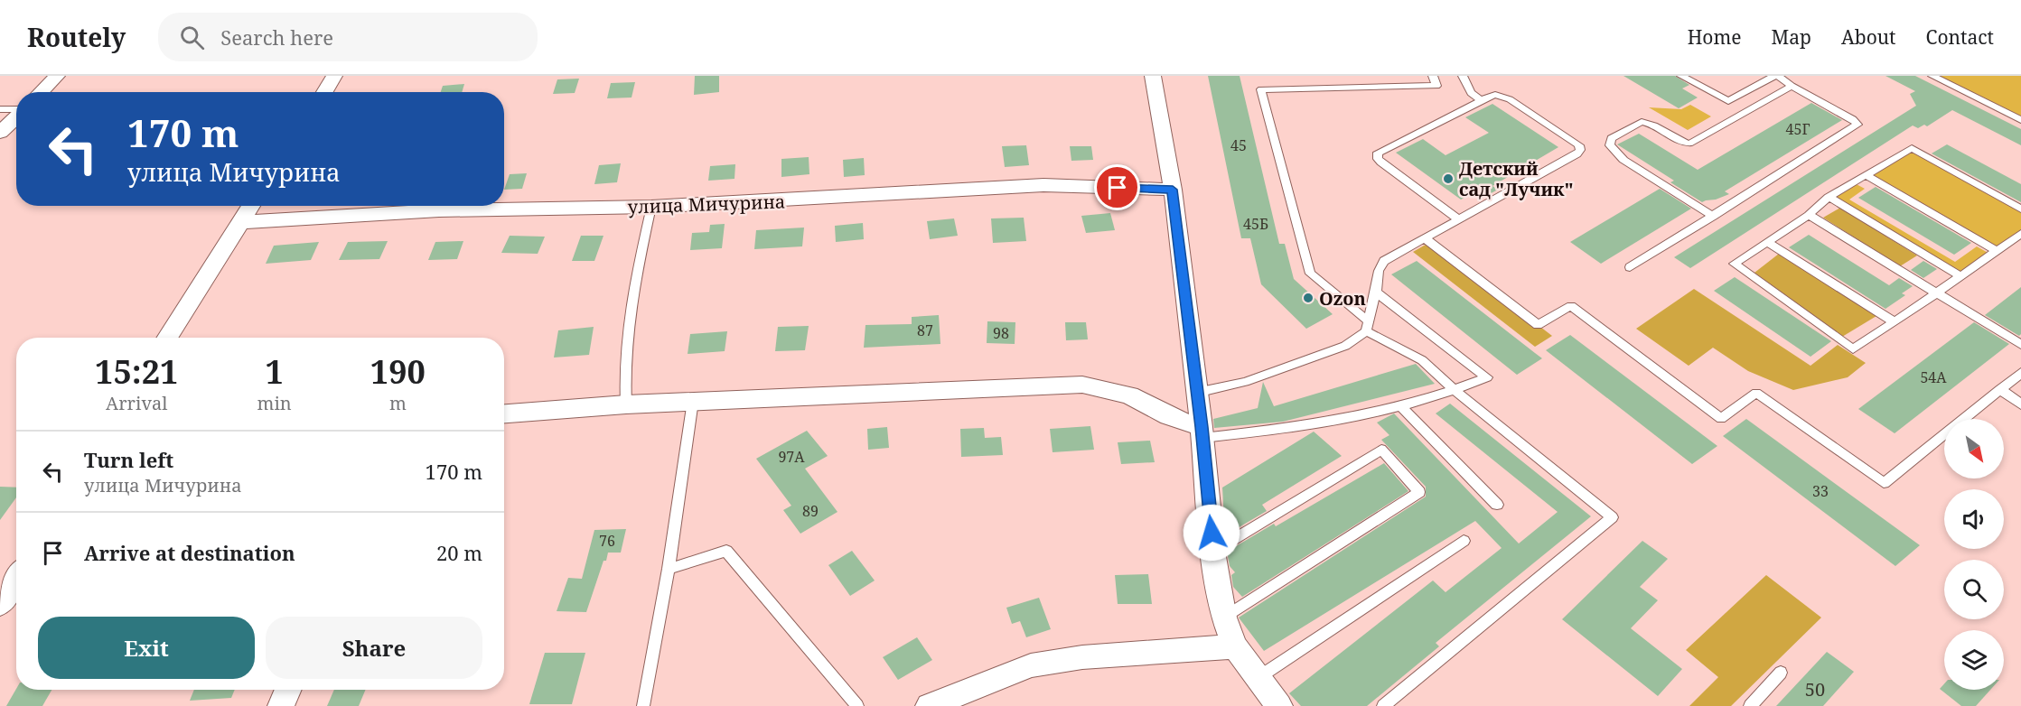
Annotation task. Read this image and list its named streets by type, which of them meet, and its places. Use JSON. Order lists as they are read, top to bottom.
{
  "streets": {
    "street": ["улица Мичурина"]
  },
  "places": ["Детский сад \"Лучик\"", "Ozon"],
  "house_numbers": [
    "45Г",
    "45",
    "45Б",
    "87",
    "98",
    "54А",
    "97А",
    "33",
    "89",
    "76",
    "50"
  ],
  "north": "bottom right",
  "page": {
    "header": "Routely",
    "search": "Search here",
    "nav": [
      "Home",
      "Map",
      "About",
      "Contact"
    ],
    "turn": ["170 m", "улица Мичурина"],
    "eta": [
      "15:21",
      "Arrival",
      "1",
      "min",
      "190",
      "m"
    ],
    "list": [
      {
        "name": "Turn left",
        "note": "улица Мичурина",
        "value": "170 m"
      },
      {
        "name": "Arrive at destination",
        "value": "20 m"
      }
    ],
    "buttons": ["Exit", "Share"]
  }
}
